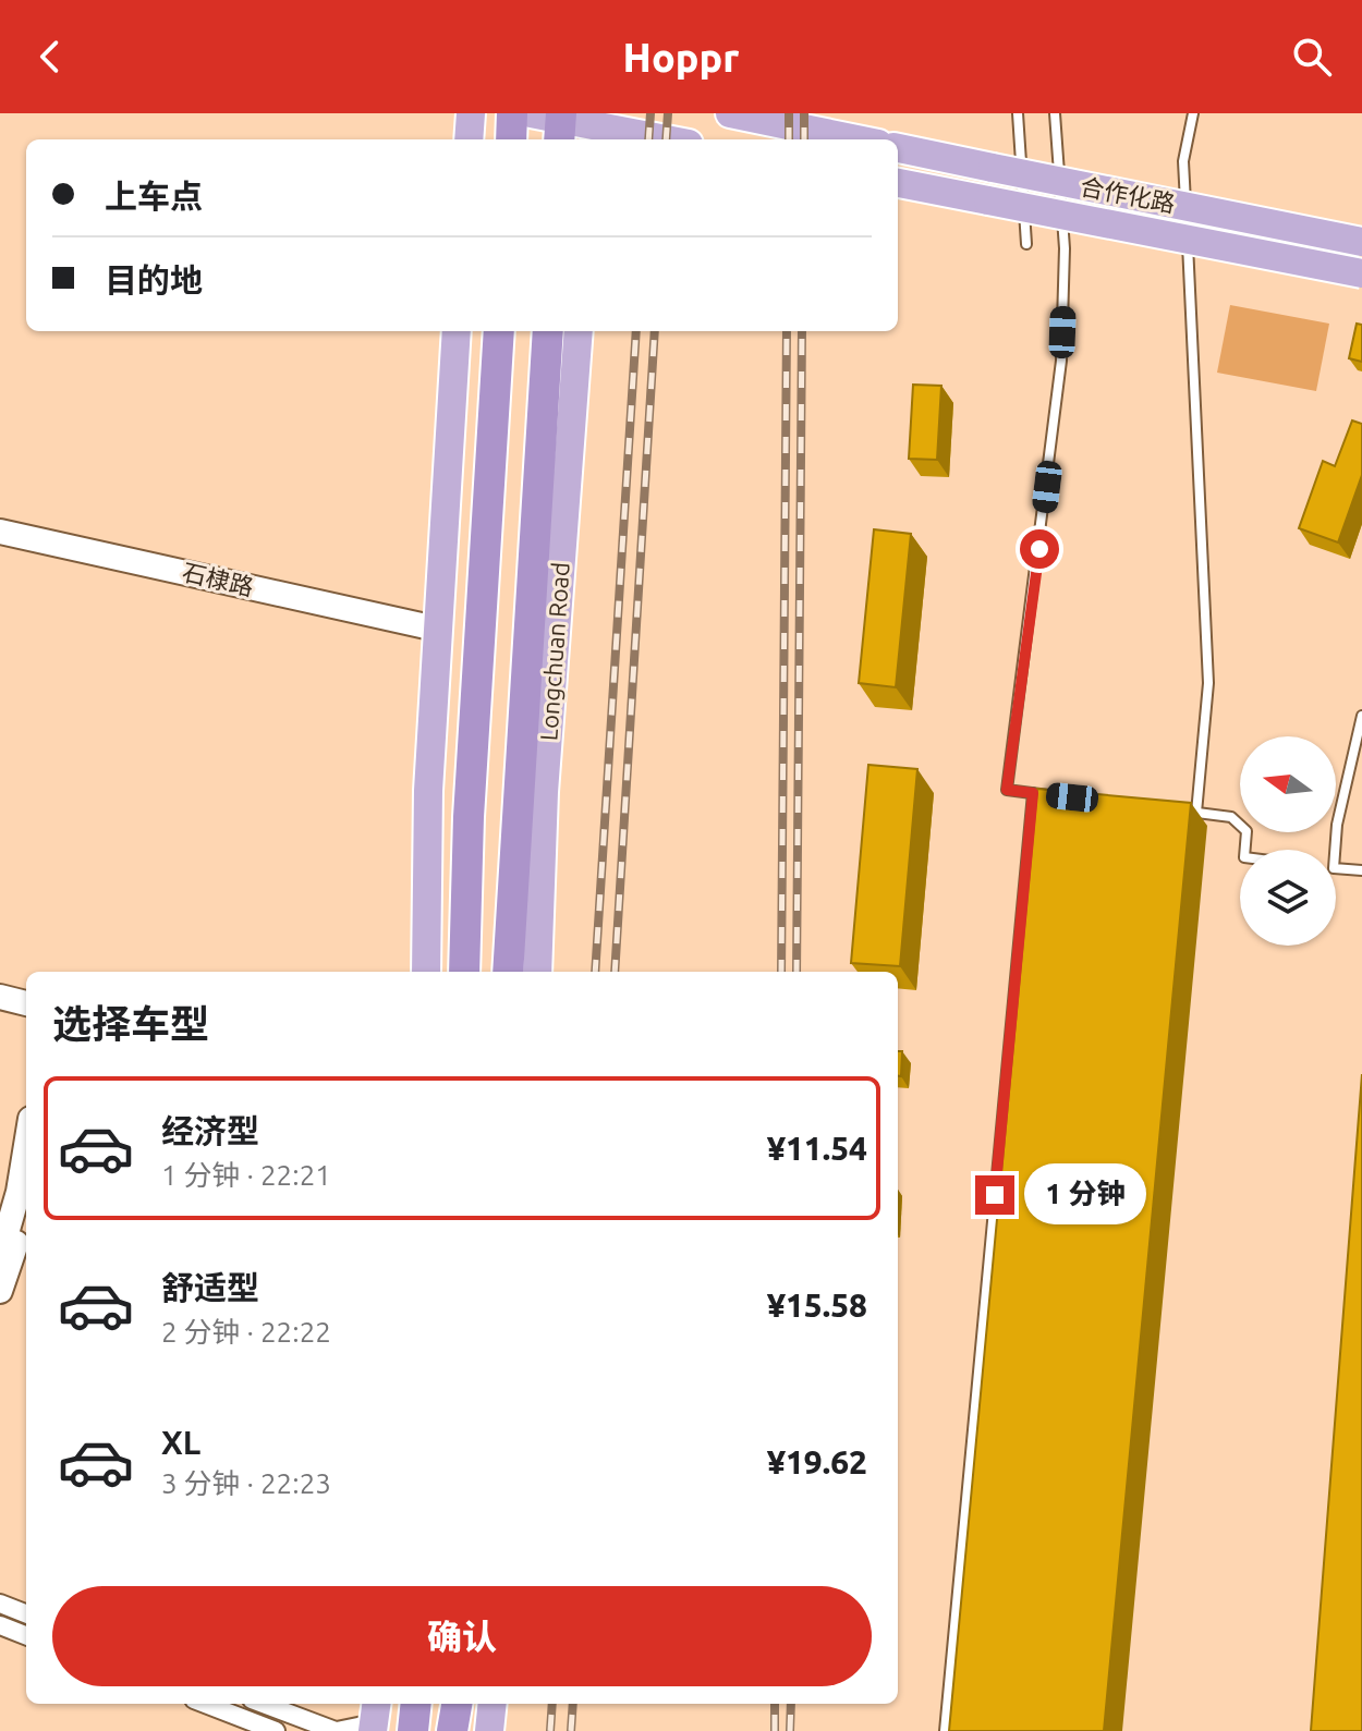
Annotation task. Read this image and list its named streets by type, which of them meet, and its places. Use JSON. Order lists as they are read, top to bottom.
{
  "streets": {
    "highway": ["Longchuan Road"],
    "main road": ["合作化路"],
    "street": ["石棣路"]
  },
  "north": "left",
  "page": {
    "header": "Hoppr",
    "banner": ["上车点", "目的地"],
    "heading": "选择车型",
    "list": [
      {
        "name": "经济型",
        "note": "1 分钟 · 22:21",
        "value": "¥11.54"
      },
      {
        "name": "舒适型",
        "note": "2 分钟 · 22:22",
        "value": "¥15.58"
      },
      {
        "name": "XL",
        "note": "3 分钟 · 22:23",
        "value": "¥19.62"
      }
    ],
    "bubble": "1 分钟",
    "buttons": "确认"
  }
}
